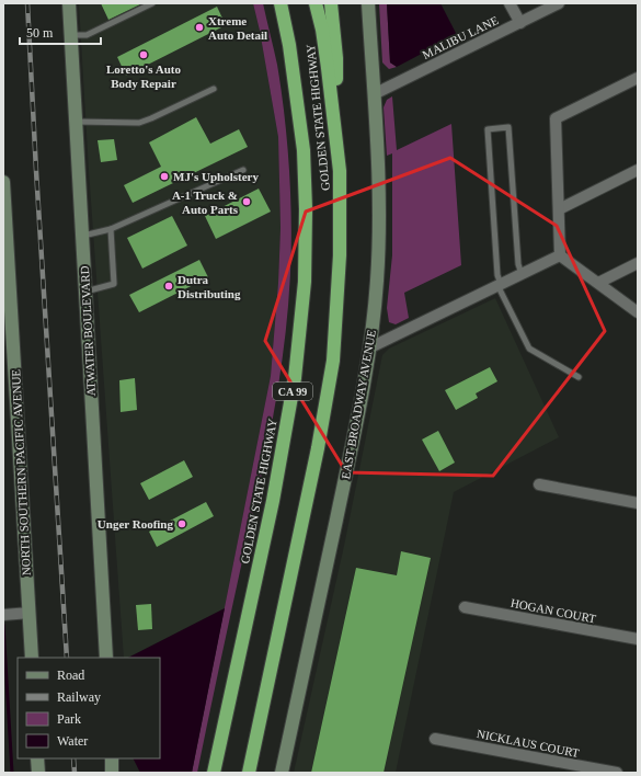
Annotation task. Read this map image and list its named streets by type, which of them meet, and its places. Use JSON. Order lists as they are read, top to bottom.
{
  "streets": {
    "highway": ["GOLDEN STATE HIGHWAY", "CA 99"],
    "main road": ["ATWATER BOULEVARD", "EAST BROADWAY AVENUE", "NORTH SOUTHERN PACIFIC AVENUE"],
    "street": ["MALIBU LANE", "HOGAN COURT", "NICKLAUS COURT"]
  },
  "crossings": [
    ["MALIBU LANE", "EAST BROADWAY AVENUE"]
  ],
  "places": [
    "Xtreme Auto Detail",
    "Loretto's Auto Body Repair",
    "MJ's Upholstery",
    "A-1 Truck & Auto Parts",
    "Dutra Distributing",
    "Unger Roofing"
  ],
  "legend": [
    "Road",
    "Railway",
    "Park",
    "Water"
  ],
  "scale_bar": "50 m"
}
